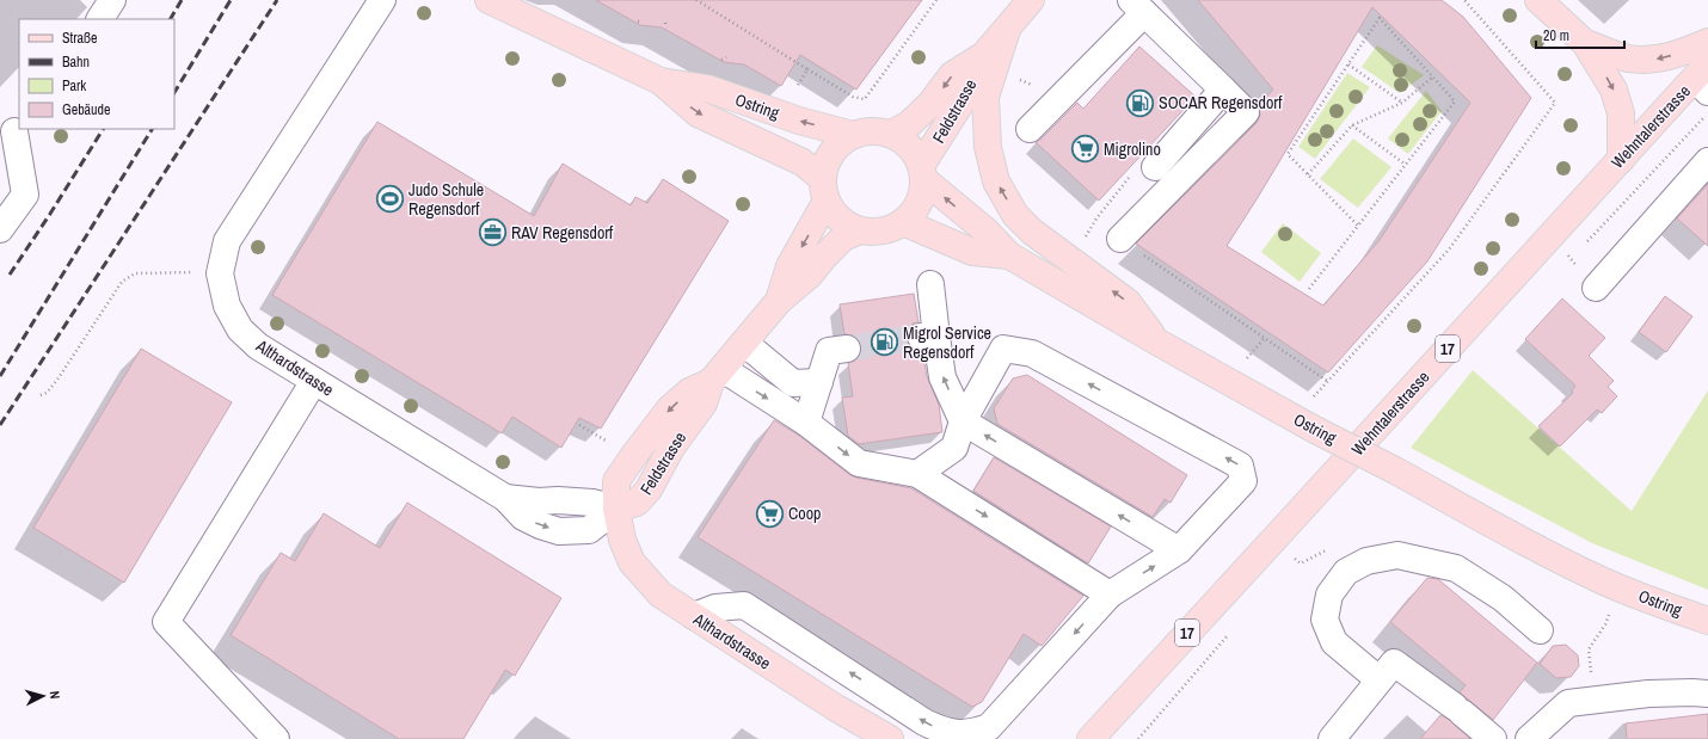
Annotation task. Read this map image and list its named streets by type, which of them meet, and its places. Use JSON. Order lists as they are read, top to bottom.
{
  "streets": {
    "main road": [
      "Ostring",
      "Feldstrasse",
      "Wehntalerstrasse",
      "17",
      "Althardstrasse"
    ]
  },
  "crossings": [
    ["Ostring", "Feldstrasse"],
    ["Feldstrasse", "Althardstrasse"]
  ],
  "places": {
    "fuel station": ["SOCAR Regensdorf", "Migrol Service Regensdorf"],
    "supermarket": ["Migrolino", "Coop"],
    "sports": ["Judo Schule Regensdorf"],
    "office": ["RAV Regensdorf"]
  },
  "legend": [
    "Straße",
    "Bahn",
    "Park",
    "Gebäude"
  ],
  "scale_bar": "20 m",
  "north": "right"
}
